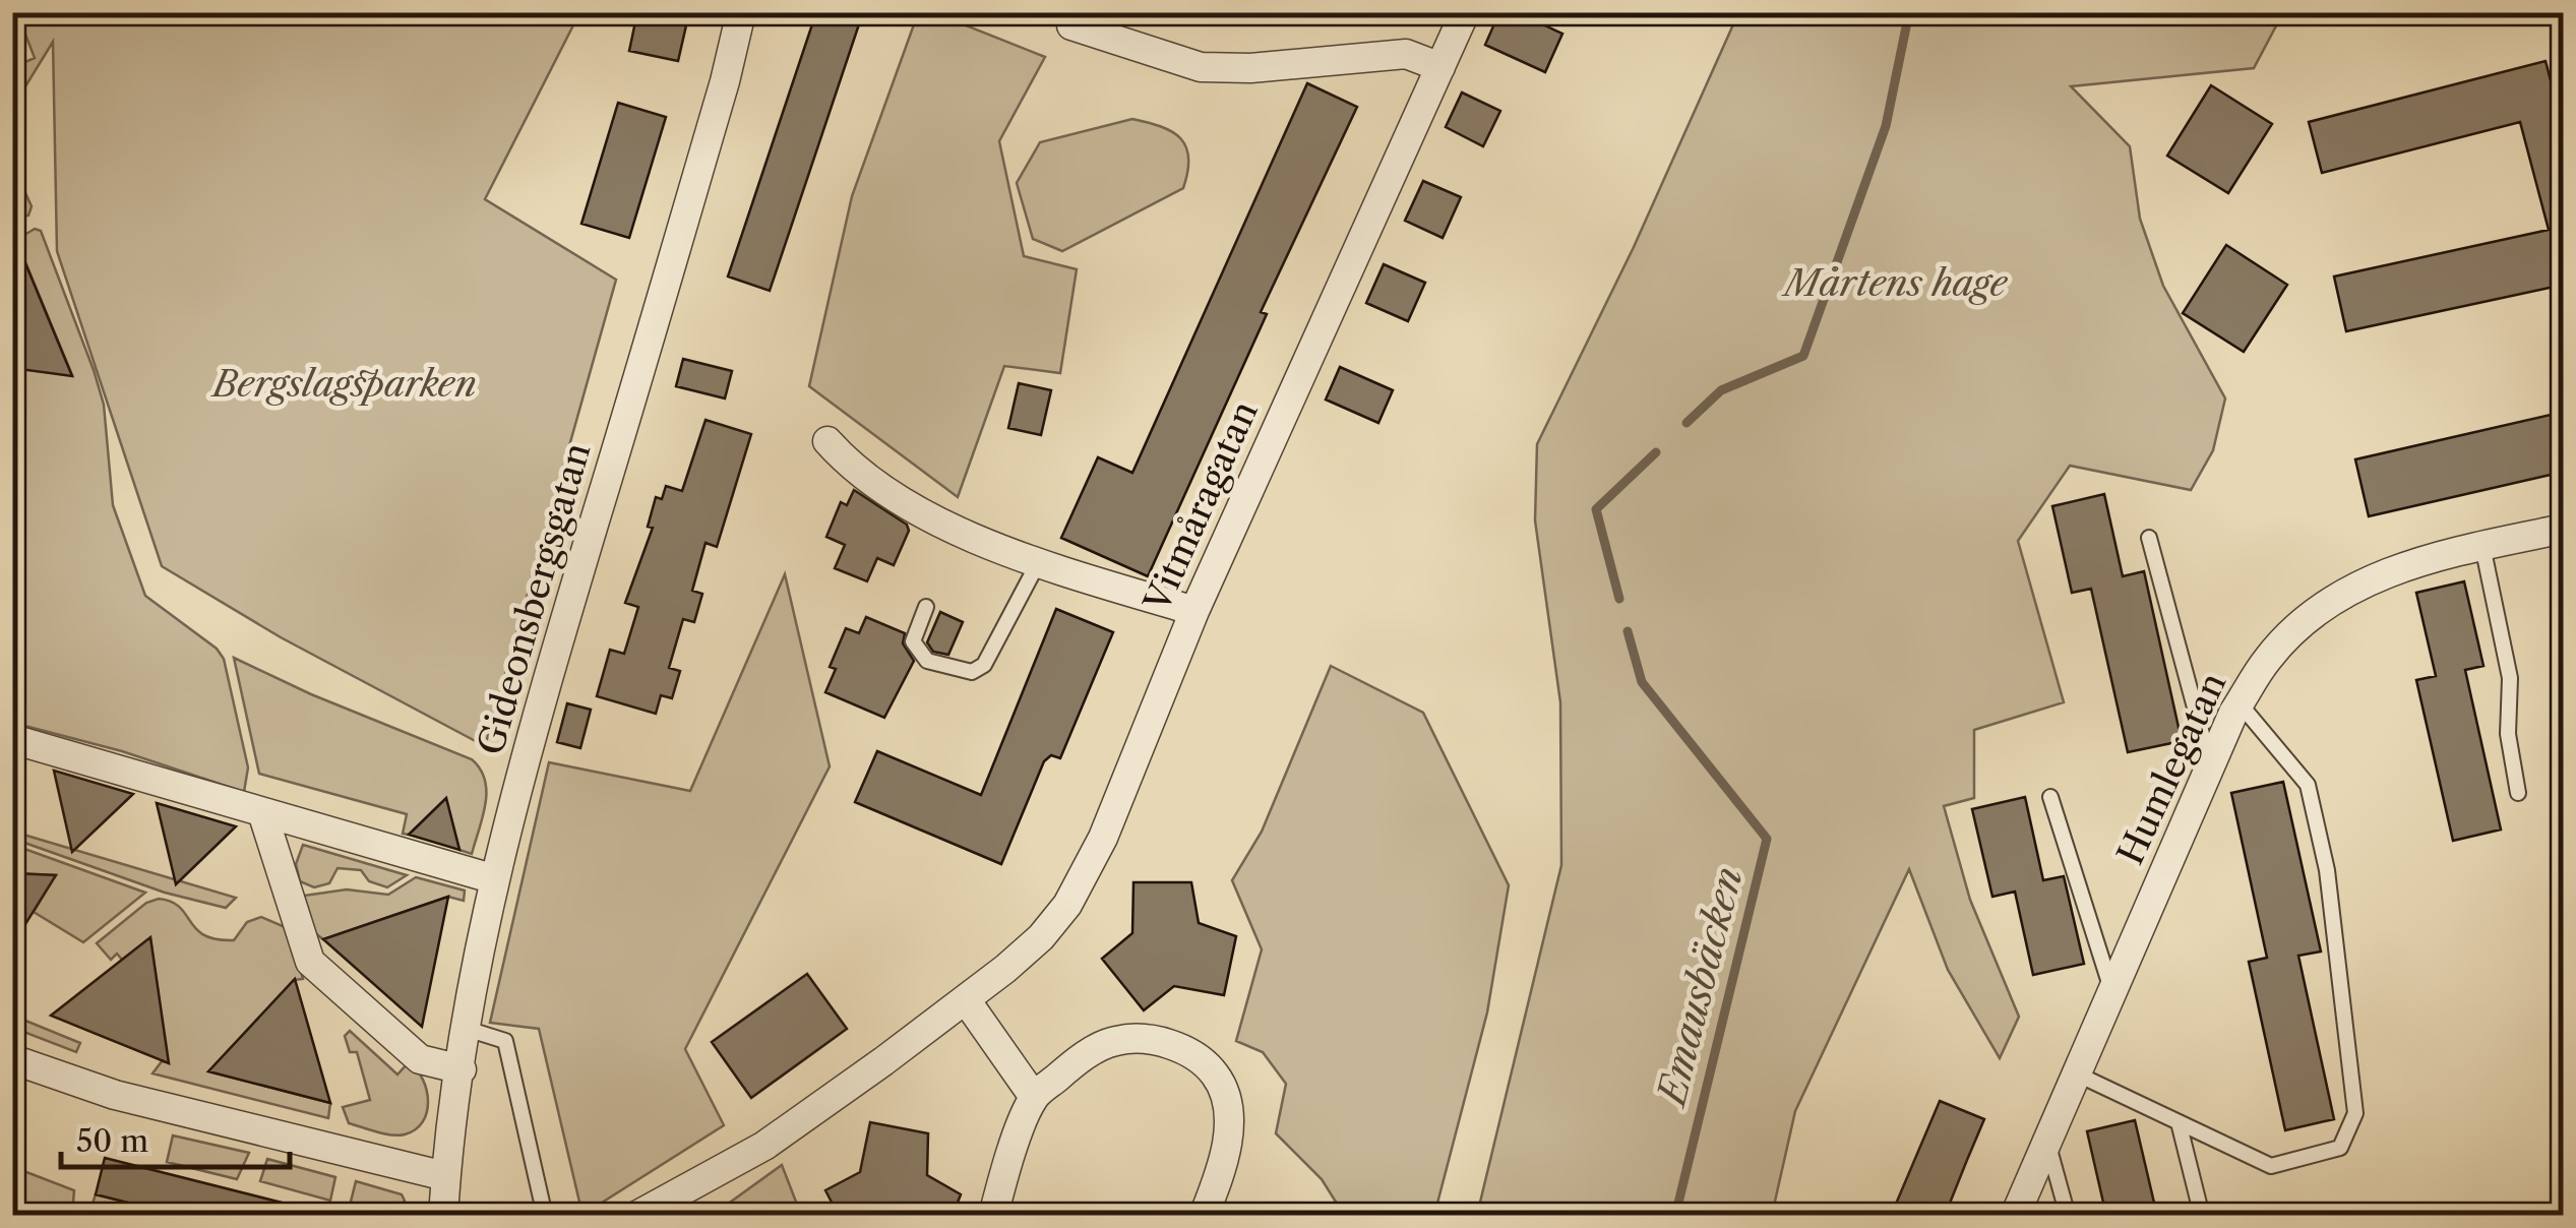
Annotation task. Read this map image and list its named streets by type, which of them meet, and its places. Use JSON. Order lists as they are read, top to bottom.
{
  "streets": {
    "street": ["Vitmåragatan", "Gideonsbergsgatan", "Humlegatan"]
  },
  "water": ["Emausbäcken"],
  "parks": ["Mårtens hage", "Bergslagsparken"],
  "scale_bar": "50 m"
}
